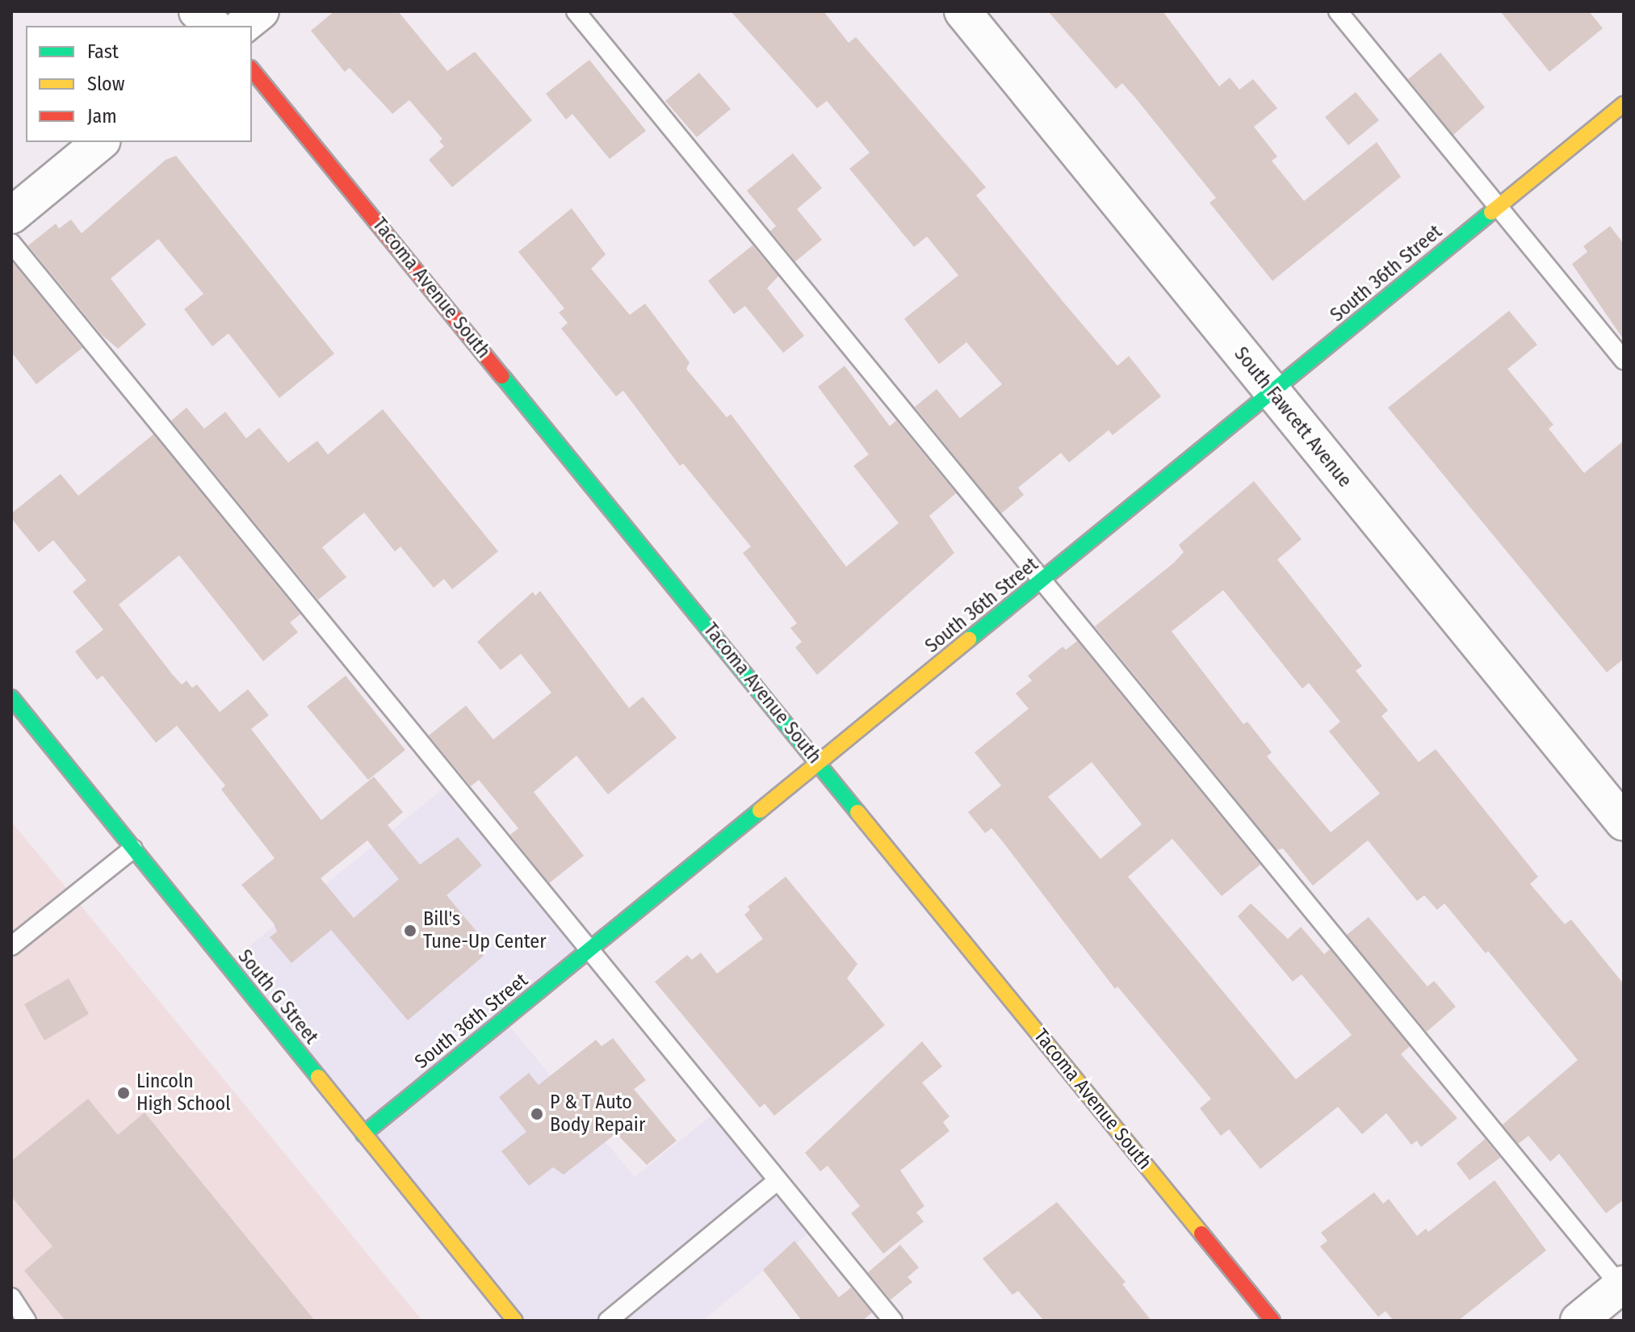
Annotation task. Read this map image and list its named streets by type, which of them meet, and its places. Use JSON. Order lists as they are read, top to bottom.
{
  "streets": {
    "street": [
      "South 36th Street",
      "Tacoma Avenue South",
      "South Fawcett Avenue",
      "South G Street"
    ]
  },
  "crossings": [
    ["South 36th Street", "Tacoma Avenue South"],
    ["South 36th Street", "South Fawcett Avenue"],
    ["South 36th Street", "South G Street"]
  ],
  "places": ["Bill's Tune-Up Center", "Lincoln High School", "P & T Auto Body Repair"],
  "legend": ["Fast", "Slow", "Jam"]
}
